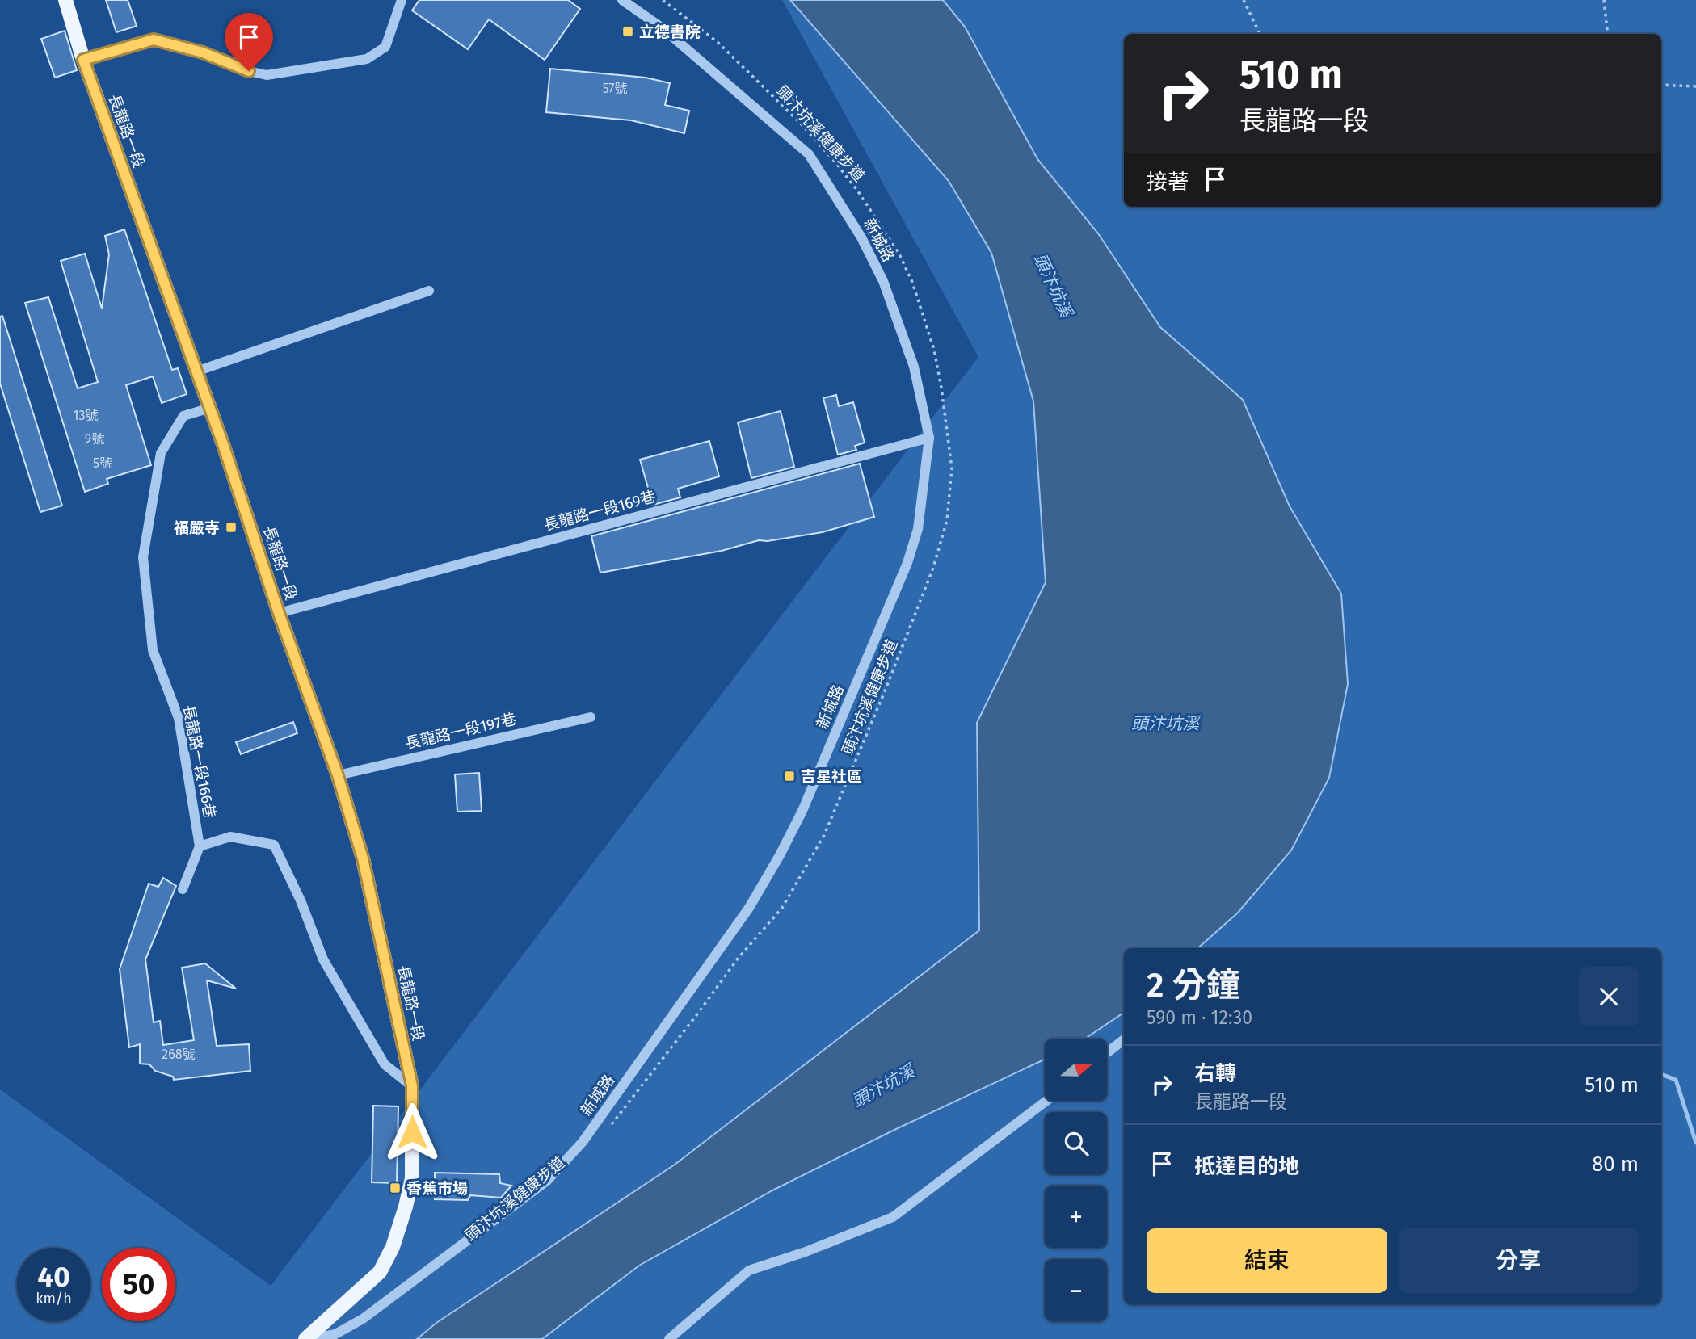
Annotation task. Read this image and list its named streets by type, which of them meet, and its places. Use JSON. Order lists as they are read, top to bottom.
{
  "streets": {
    "main road": ["長龍路一段"],
    "street": [
      "新城路",
      "長龍路一段169巷",
      "長龍路一段197巷",
      "長龍路一段166巷"
    ],
    "path": ["頭汴坑溪健康步道"]
  },
  "crossings": [
    ["長龍路一段", "長龍路一段169巷"],
    ["長龍路一段", "長龍路一段197巷"],
    ["長龍路一段", "長龍路一段166巷"],
    ["新城路", "長龍路一段169巷"]
  ],
  "water": ["頭汴坑溪"],
  "places": {
    "transit": [
      "立德書院",
      "福嚴寺",
      "吉星社區",
      "香蕉市場"
    ]
  },
  "house_numbers": [
    "57號",
    "13號",
    "9號",
    "5號",
    "268號"
  ],
  "north": "right",
  "page": {
    "turn": ["510 m", "長龍路一段"],
    "then": "接著",
    "heading": ["2 分鐘", "590 m · 12:30"],
    "map_buttons": ["+", "−"],
    "list": [
      {
        "name": "右轉",
        "note": "長龍路一段",
        "value": "510 m"
      },
      {
        "name": "抵達目的地",
        "value": "80 m"
      }
    ],
    "buttons": ["結束", "分享"],
    "speed": "40 km/h",
    "limit": "50"
  }
}
